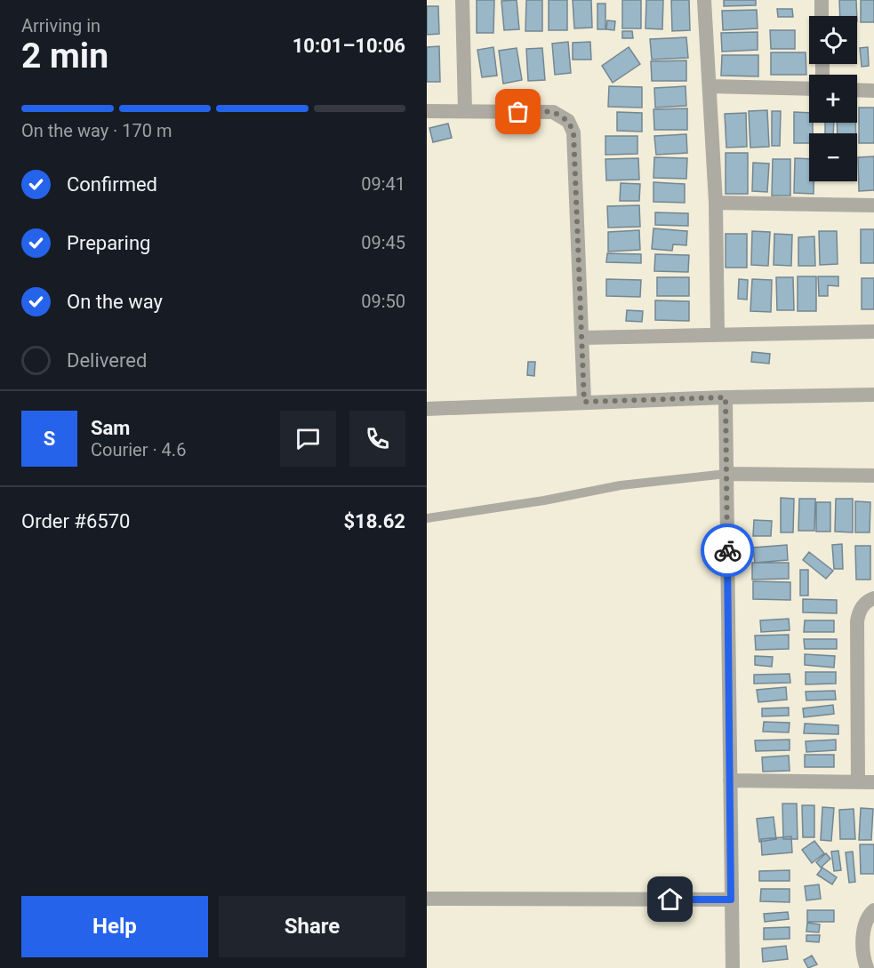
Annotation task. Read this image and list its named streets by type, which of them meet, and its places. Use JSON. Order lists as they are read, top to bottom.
{
  "page": {
    "heading": ["2 min", "Arriving in", "10:01–10:06"],
    "panel": [
      "Sam",
      "Courier · 4.6",
      "Order #6570",
      "$18.62"
    ],
    "map_buttons": ["+", "−"],
    "bar": "On the way · 170 m",
    "list": [
      ["Confirmed", "09:41"],
      ["Preparing", "09:45"],
      ["On the way", "09:50"],
      "Delivered"
    ],
    "round": "S",
    "buttons": ["Help", "Share"]
  }
}
